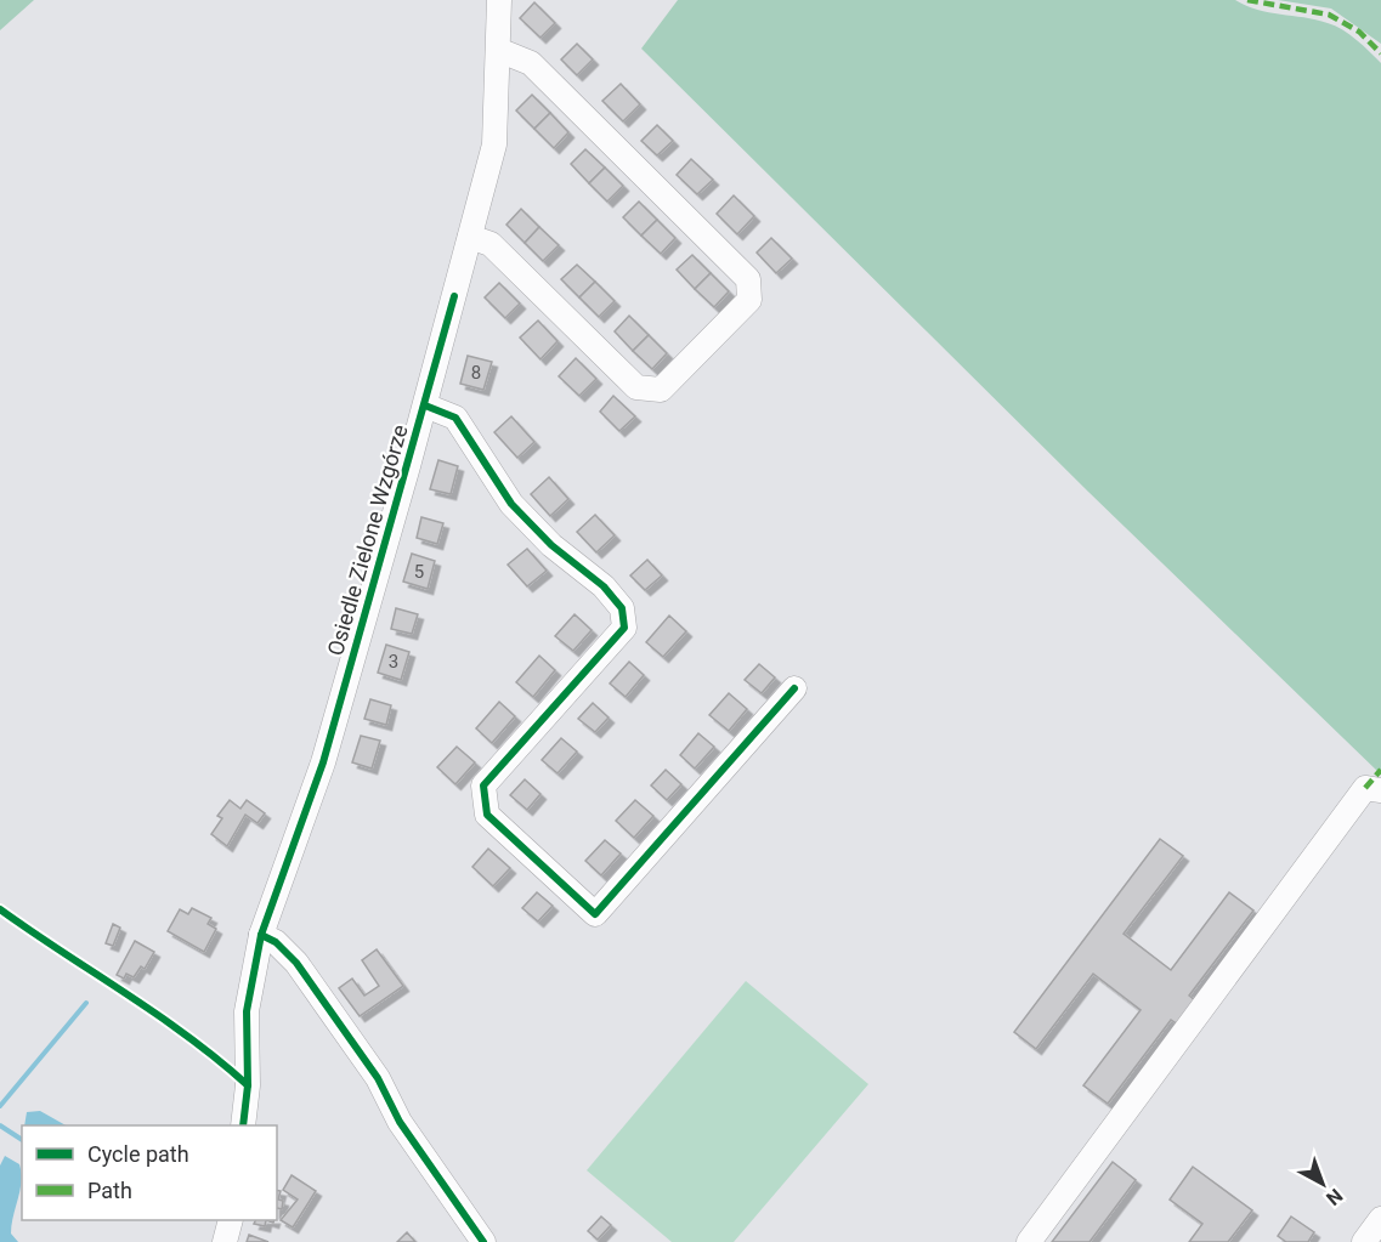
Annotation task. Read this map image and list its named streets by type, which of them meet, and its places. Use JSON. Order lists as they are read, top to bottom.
{
  "streets": {
    "street": ["Osiedle Zielone Wzgórze"]
  },
  "house_numbers": ["8", "5", "3"],
  "legend": ["Cycle path", "Path"],
  "north": "bottom right"
}
